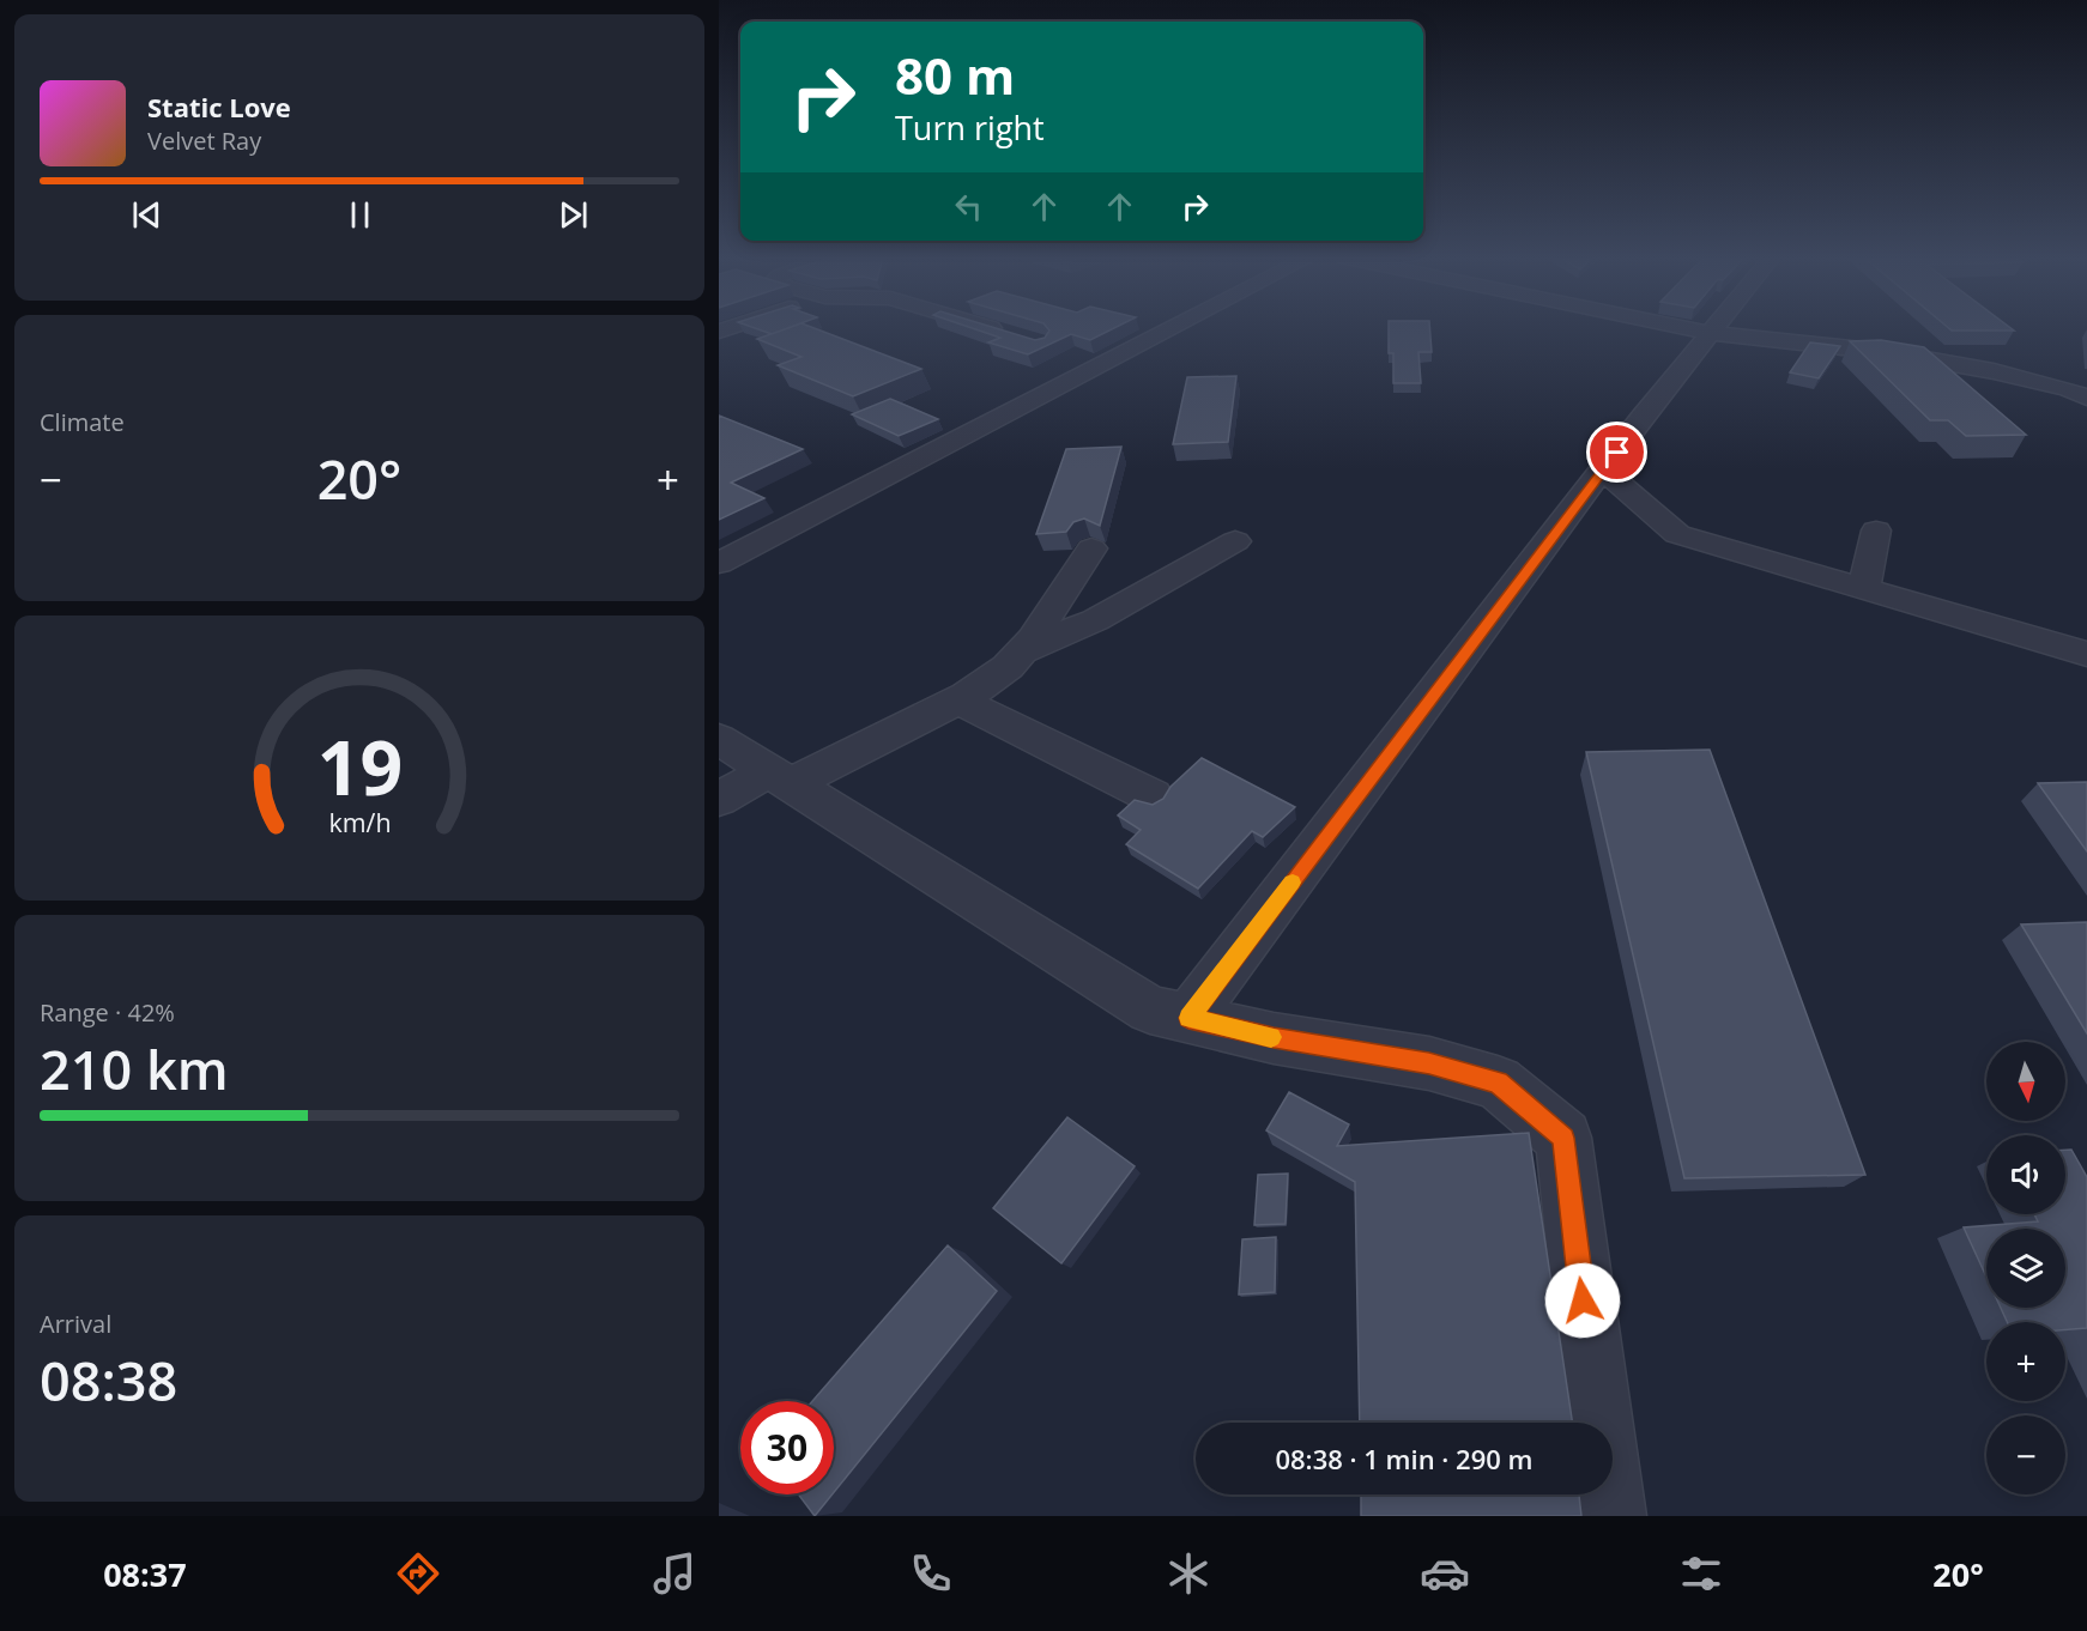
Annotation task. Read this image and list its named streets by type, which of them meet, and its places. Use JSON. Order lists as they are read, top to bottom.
{
  "north": "bottom",
  "page": {
    "turn": ["80 m", "Turn right"],
    "song": ["Static Love", "Velvet Ray"],
    "tile": [
      "Climate",
      ["Range · 42%", "210 km"],
      ["Arrival", "08:38"]
    ],
    "heat": ["−", "20°", "+"],
    "map_buttons": ["+", "−"],
    "limit": "30",
    "trip": "08:38 · 1 min · 290 m",
    "tabs": ["08:37", "20°"],
    "gauge": ["19", "km/h"]
  }
}
